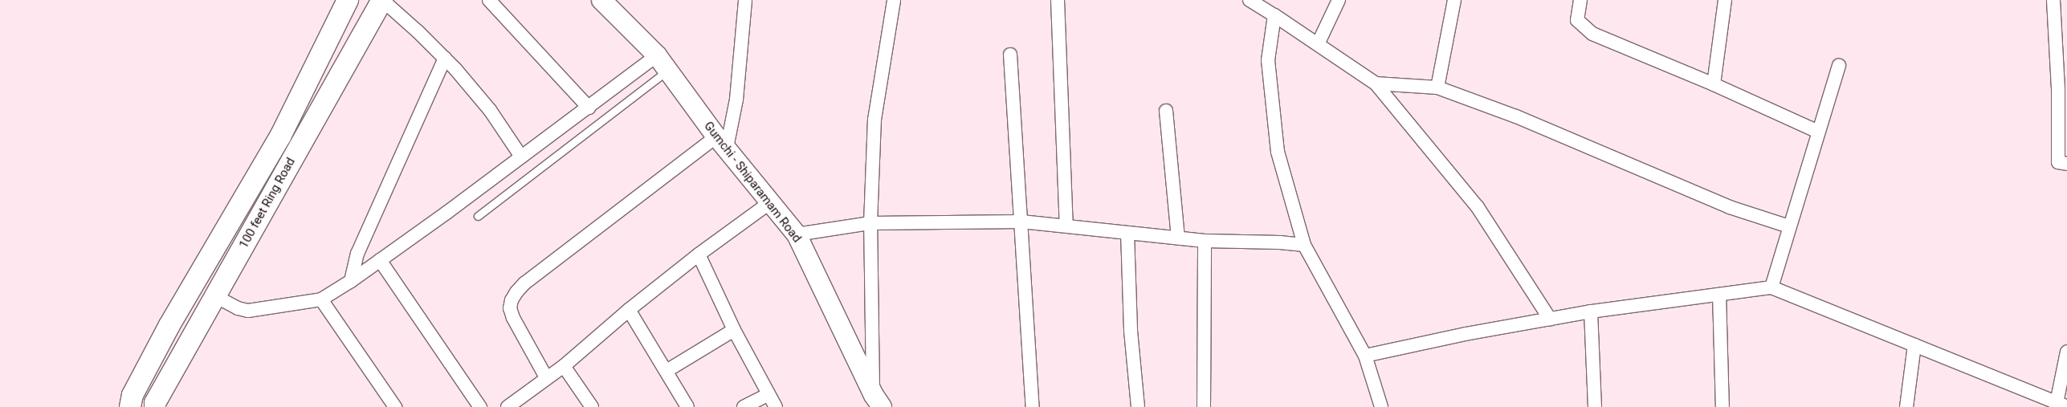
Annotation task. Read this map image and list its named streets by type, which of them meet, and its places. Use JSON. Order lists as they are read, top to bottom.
{
  "streets": {
    "main road": ["100 feet Ring Road"],
    "street": ["Gumchi - Shiparamam Road"]
  }
}
